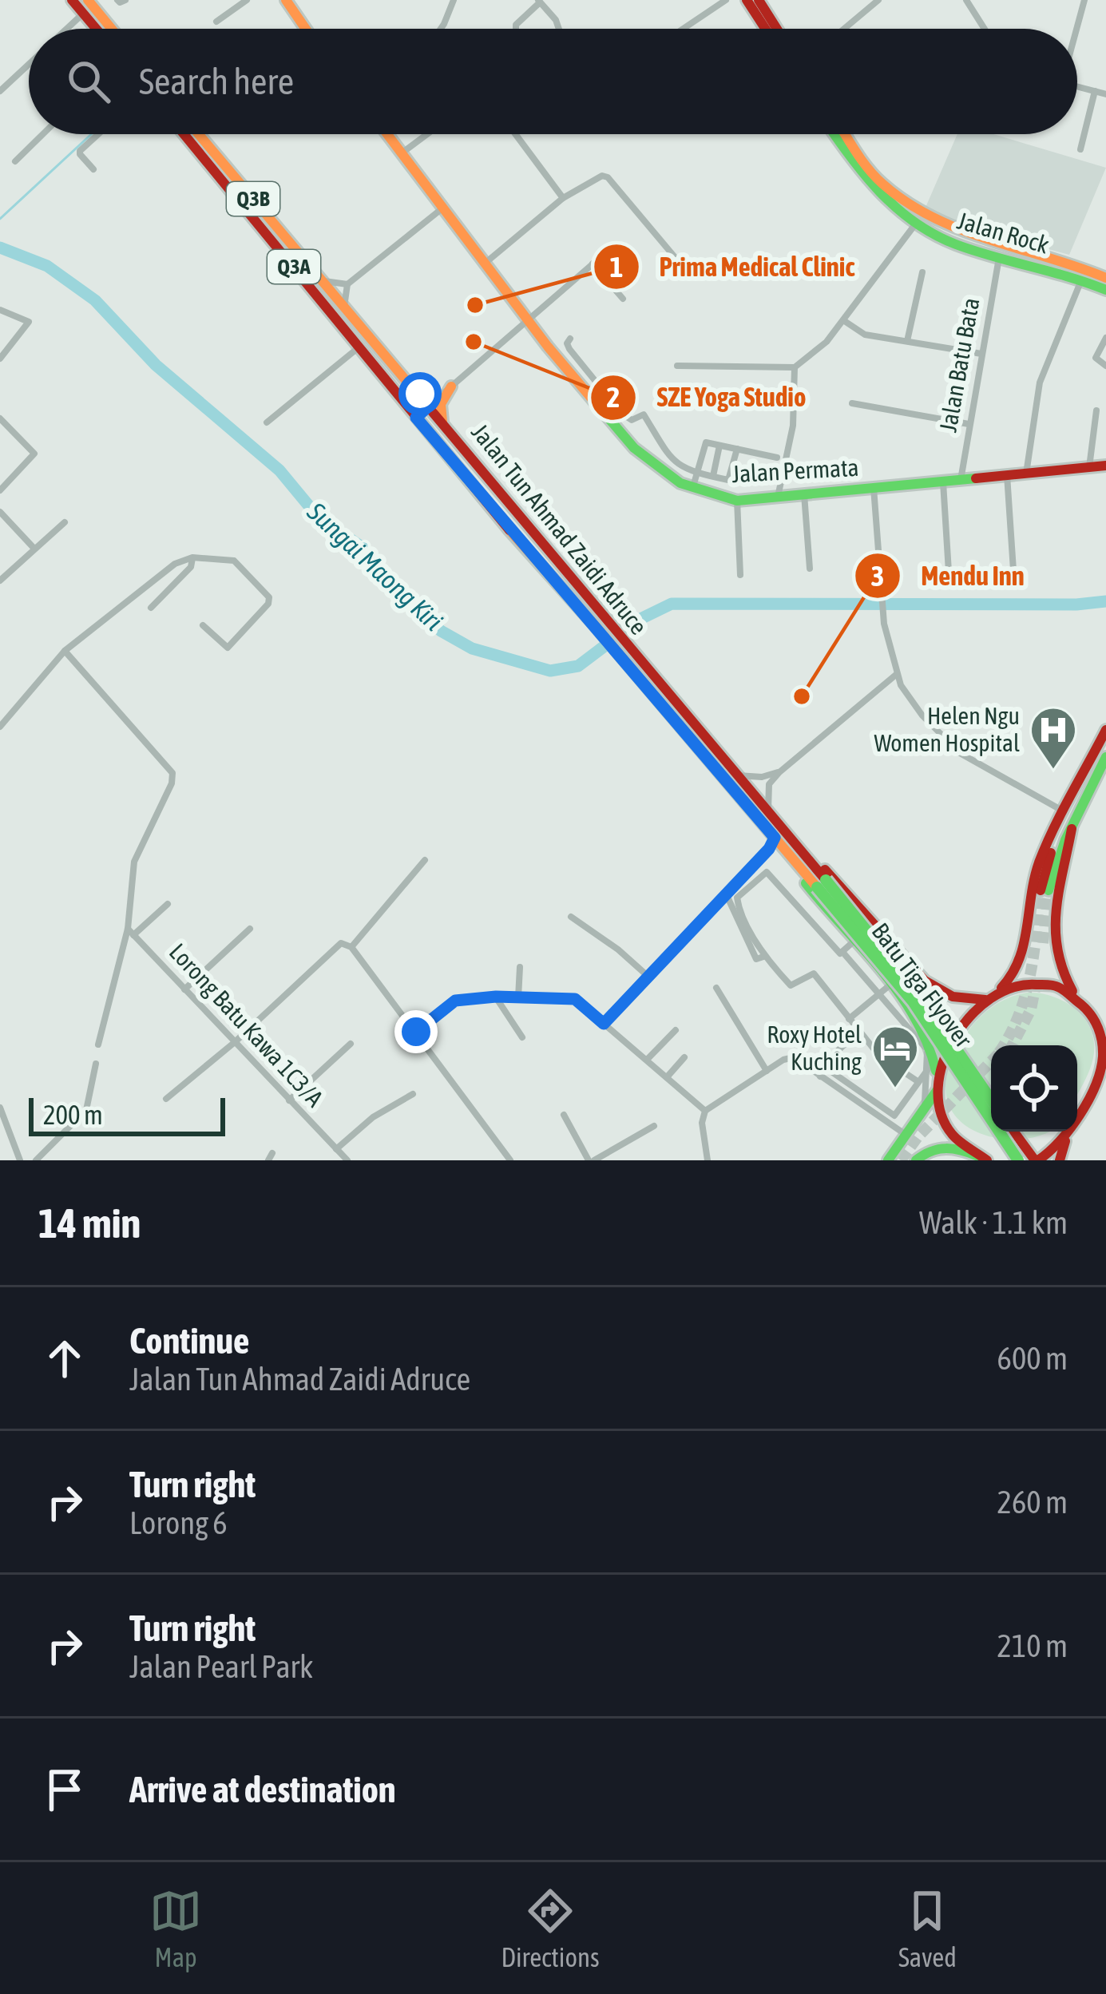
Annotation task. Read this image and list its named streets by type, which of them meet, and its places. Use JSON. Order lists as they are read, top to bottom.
{
  "streets": {
    "main road": [
      "Q3B",
      "Jalan Rock",
      "Q3A",
      "Jalan Permata",
      "Jalan Tun Ahmad Zaidi Adruce",
      "Batu Tiga Flyover"
    ],
    "street": ["Jalan Batu Bata", "Lorong Batu Kawa 1C3/A"]
  },
  "crossings": [
    ["Jalan Rock", "Jalan Batu Bata"],
    ["Jalan Batu Bata", "Jalan Permata"],
    ["Jalan Tun Ahmad Zaidi Adruce", "Batu Tiga Flyover"]
  ],
  "water": ["Sungai Maong Kiri"],
  "places": {
    "other": ["Prima Medical Clinic", "SZE Yoga Studio", "Mendu Inn"],
    "hospital": ["Helen Ngu Women Hospital"],
    "hotel": ["Roxy Hotel Kuching"]
  },
  "scale_bar": "200 m",
  "page": {
    "search": "Search here",
    "scale": "200 m",
    "heading": ["14 min", "Walk · 1.1 km"],
    "list": [
      ["Continue", "Jalan Tun Ahmad Zaidi Adruce", "600 m"],
      ["Turn right", "Lorong 6", "260 m"],
      ["Turn right", "Jalan Pearl Park", "210 m"],
      "Arrive at destination"
    ],
    "nav": ["Map", "Directions", "Saved"]
  }
}
